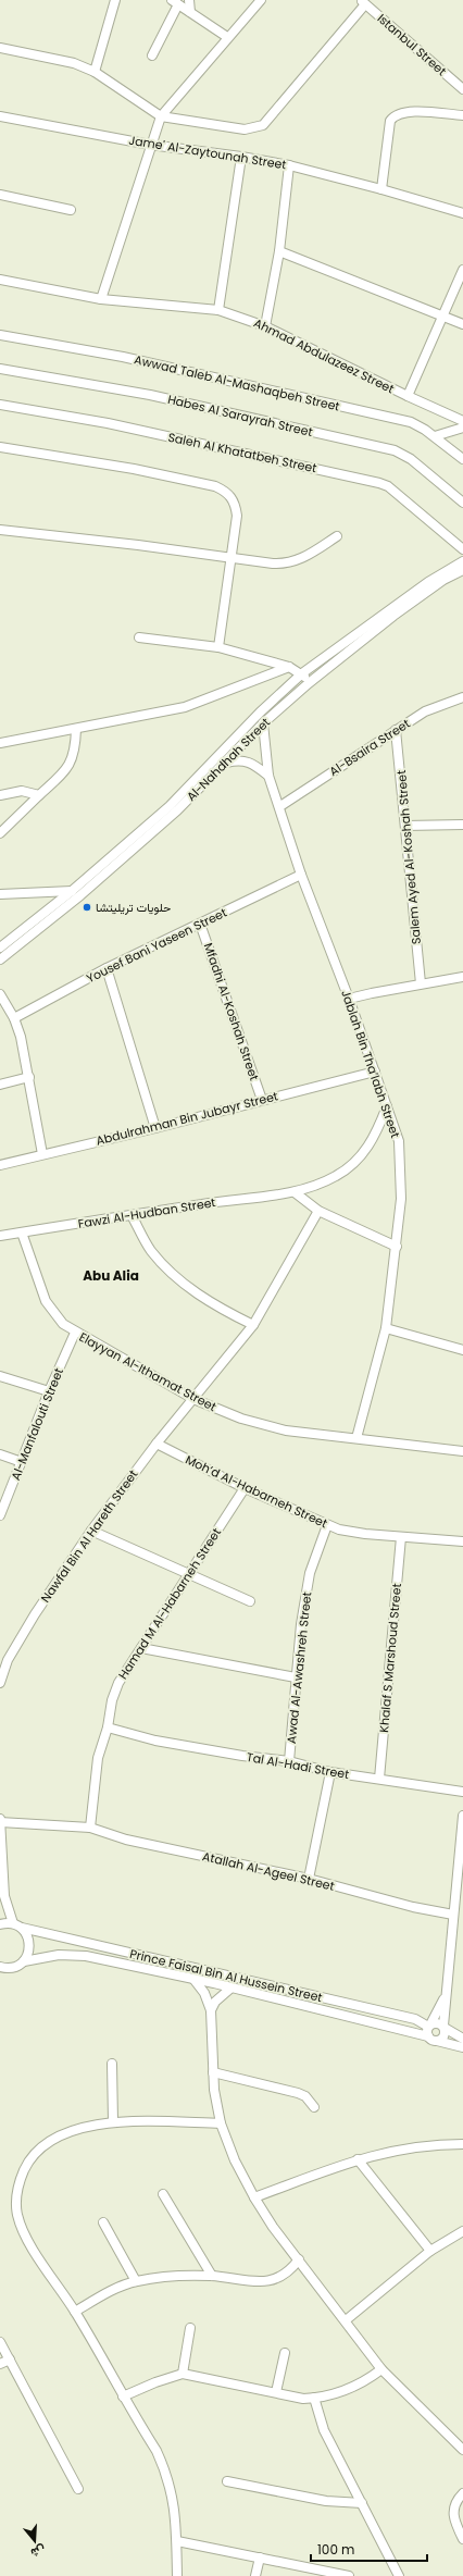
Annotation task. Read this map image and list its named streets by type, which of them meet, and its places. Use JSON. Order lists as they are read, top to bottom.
{
  "streets": {
    "street": [
      "Istanbul Street",
      "Jame' Al-Zaytounah Street",
      "Ahmad Abdulazeez Street",
      "Awwad Taleb Al-Mashaqbeh Street",
      "Habes Al Sarayrah Street",
      "Saleh Al Khatatbeh Street",
      "Al-Bsaira Street",
      "Al-Nahdhah Street",
      "Salem Ayed Al-Koshah Street",
      "Yousef Bani Yaseen Street",
      "Mfadhi Al-Koshah Street",
      "Jablah Bin Tha’labh Street",
      "Abdulrahman Bin Jubayr Street",
      "Fawzi Al-Hudban Street",
      "Elayyan Al-Ithamat Street",
      "Al-Manfalouti Street",
      "Moh’d Al-Habarneh Street",
      "Nawfal Bin Al Hareth Street",
      "Hamad M Al-Habarneh Street",
      "Khalaf S Marshoud Street",
      "Awad Al-Awashreh Street",
      "Tal Al-Hadi Street",
      "Atallah Al-Ageel Street",
      "Prince Faisal Bin Al Hussein Street"
    ]
  },
  "crossings": [
    ["Al-Bsaira Street", "Salem Ayed Al-Koshah Street"],
    ["Al-Bsaira Street", "Jablah Bin Tha’labh Street"],
    ["Al-Nahdhah Street", "Jablah Bin Tha’labh Street"],
    ["Yousef Bani Yaseen Street", "Mfadhi Al-Koshah Street"],
    ["Yousef Bani Yaseen Street", "Jablah Bin Tha’labh Street"],
    ["Mfadhi Al-Koshah Street", "Abdulrahman Bin Jubayr Street"],
    ["Jablah Bin Tha’labh Street", "Abdulrahman Bin Jubayr Street"],
    ["Jablah Bin Tha’labh Street", "Fawzi Al-Hudban Street"],
    ["Jablah Bin Tha’labh Street", "Elayyan Al-Ithamat Street"],
    ["Fawzi Al-Hudban Street", "Elayyan Al-Ithamat Street"],
    ["Elayyan Al-Ithamat Street", "Al-Manfalouti Street"],
    ["Elayyan Al-Ithamat Street", "Nawfal Bin Al Hareth Street"],
    ["Moh’d Al-Habarneh Street", "Nawfal Bin Al Hareth Street"],
    ["Moh’d Al-Habarneh Street", "Hamad M Al-Habarneh Street"],
    ["Moh’d Al-Habarneh Street", "Khalaf S Marshoud Street"],
    ["Moh’d Al-Habarneh Street", "Awad Al-Awashreh Street"],
    ["Hamad M Al-Habarneh Street", "Tal Al-Hadi Street"],
    ["Hamad M Al-Habarneh Street", "Atallah Al-Ageel Street"],
    ["Khalaf S Marshoud Street", "Tal Al-Hadi Street"],
    ["Awad Al-Awashreh Street", "Tal Al-Hadi Street"]
  ],
  "districts": ["Abu Alia"],
  "places": ["حلويات تريليتشا"],
  "scale_bar": "100 m",
  "north": "bottom"
}
